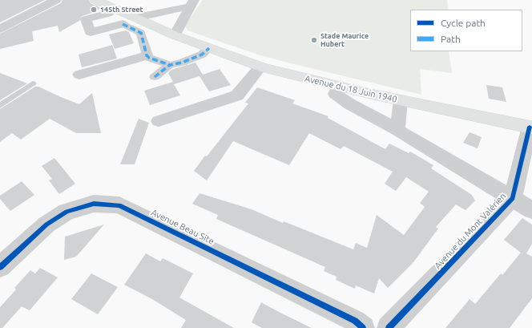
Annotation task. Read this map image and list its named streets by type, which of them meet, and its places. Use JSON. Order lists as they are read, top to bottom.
{
  "streets": {
    "main road": ["Avenue du 18 Juin 1940"],
    "street": ["Avenue Beau Site", "Avenue du Mont Valérien"]
  },
  "crossings": [
    ["Avenue du 18 Juin 1940", "Avenue du Mont Valérien"]
  ],
  "places": ["145th Street", "Stade Maurice Hubert"],
  "legend": ["Cycle path", "Path"]
}
